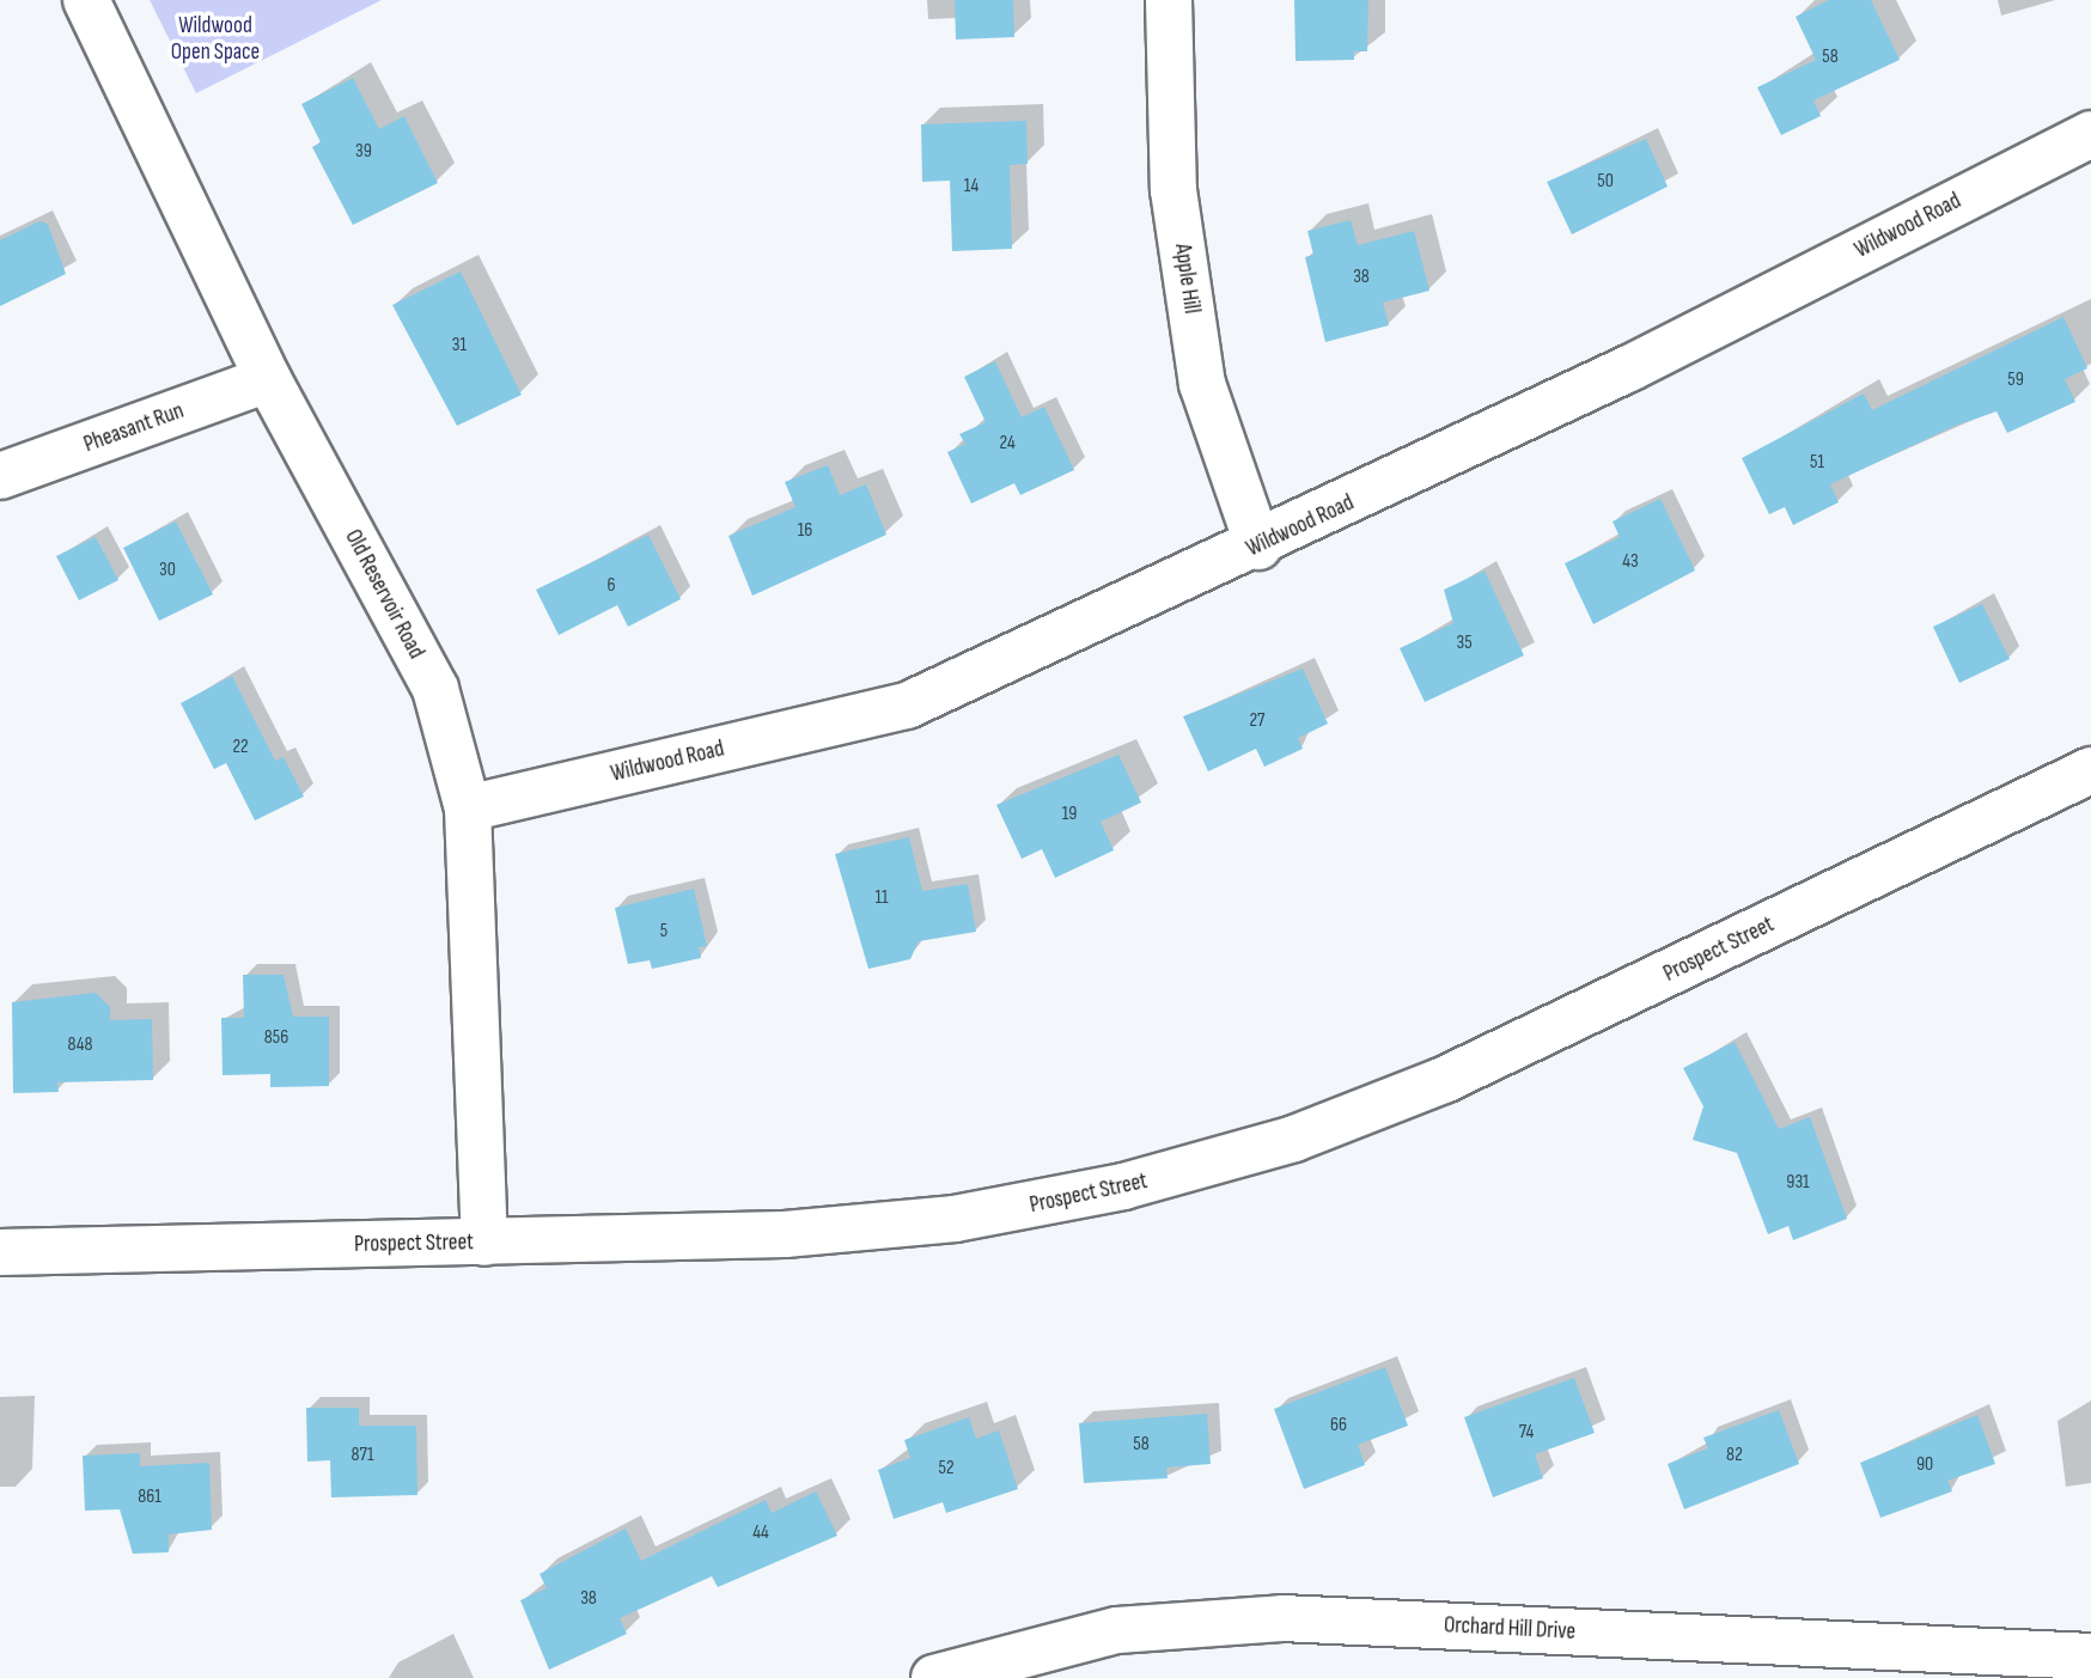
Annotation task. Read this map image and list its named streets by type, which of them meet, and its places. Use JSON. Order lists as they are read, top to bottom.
{
  "streets": {
    "street": [
      "Wildwood Road",
      "Apple Hill",
      "Pheasant Run",
      "Old Reservoir Road",
      "Prospect Street",
      "Orchard Hill Drive"
    ]
  },
  "crossings": [
    ["Wildwood Road", "Apple Hill"],
    ["Wildwood Road", "Old Reservoir Road"],
    ["Pheasant Run", "Old Reservoir Road"],
    ["Old Reservoir Road", "Prospect Street"]
  ],
  "parks": ["Wildwood Open Space"],
  "house_numbers": [
    "58",
    "39",
    "50",
    "14",
    "38",
    "31",
    "59",
    "24",
    "51",
    "16",
    "43",
    "30",
    "6",
    "35",
    "27",
    "22",
    "19",
    "11",
    "5",
    "856",
    "848",
    "931",
    "66",
    "74",
    "58",
    "871",
    "82",
    "90",
    "52",
    "861",
    "44",
    "38"
  ]
}
